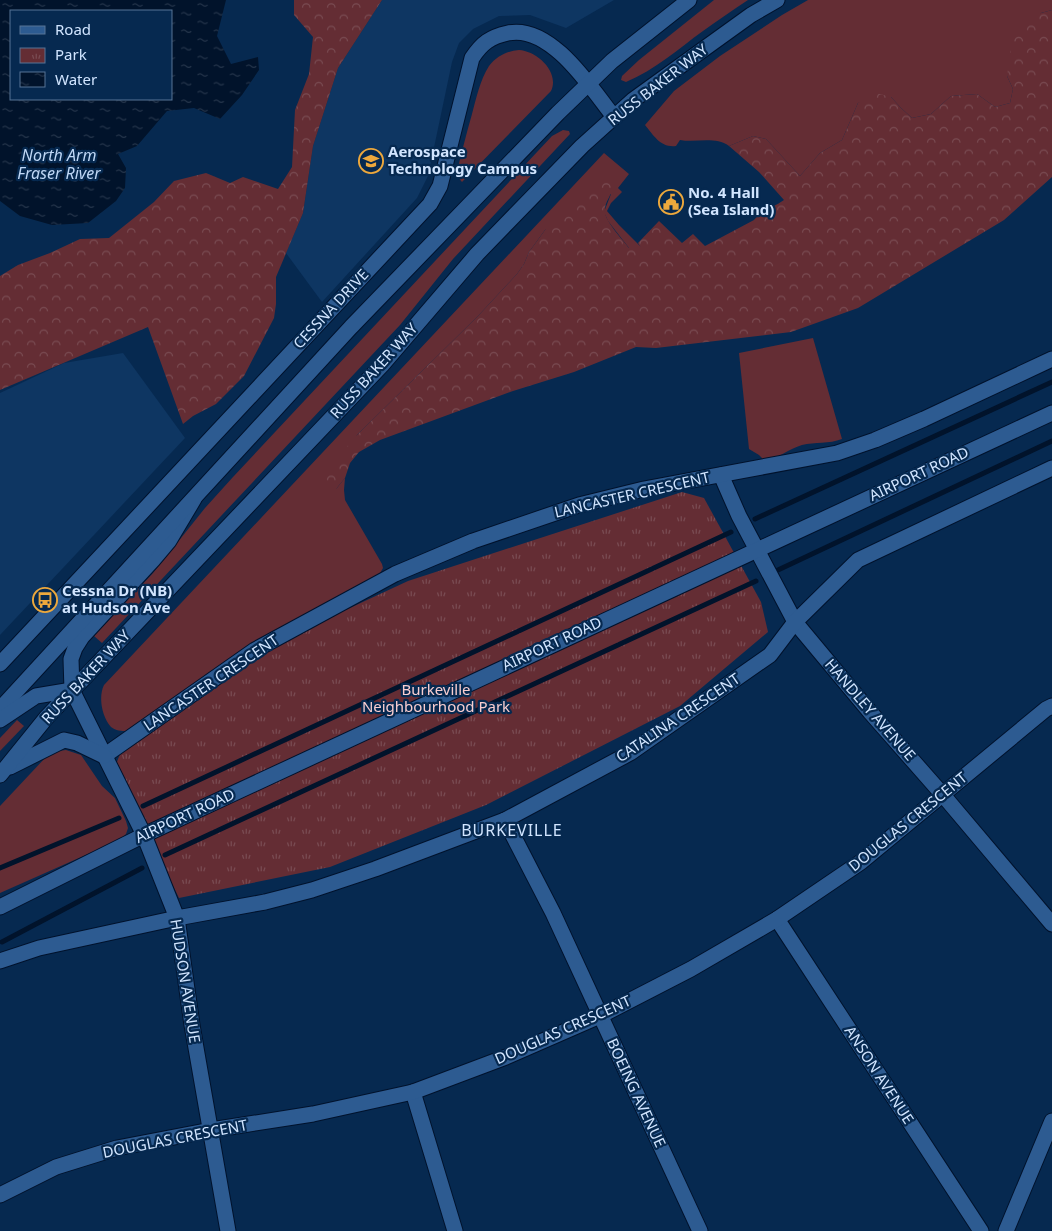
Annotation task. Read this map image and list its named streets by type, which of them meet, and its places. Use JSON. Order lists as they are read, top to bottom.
{
  "streets": {
    "street": [
      "RUSS BAKER WAY",
      "CESSNA DRIVE",
      "AIRPORT ROAD",
      "LANCASTER CRESCENT",
      "HANDLEY AVENUE",
      "CATALINA CRESCENT",
      "DOUGLAS CRESCENT",
      "HUDSON AVENUE",
      "ANSON AVENUE",
      "BOEING AVENUE"
    ]
  },
  "crossings": [
    ["RUSS BAKER WAY", "CESSNA DRIVE"],
    ["RUSS BAKER WAY", "HUDSON AVENUE"],
    ["AIRPORT ROAD", "HANDLEY AVENUE"],
    ["AIRPORT ROAD", "HUDSON AVENUE"],
    ["LANCASTER CRESCENT", "HANDLEY AVENUE"],
    ["LANCASTER CRESCENT", "HUDSON AVENUE"],
    ["HANDLEY AVENUE", "CATALINA CRESCENT"],
    ["HANDLEY AVENUE", "DOUGLAS CRESCENT"],
    ["CATALINA CRESCENT", "HUDSON AVENUE"],
    ["CATALINA CRESCENT", "BOEING AVENUE"],
    ["DOUGLAS CRESCENT", "HUDSON AVENUE"],
    ["DOUGLAS CRESCENT", "ANSON AVENUE"],
    ["DOUGLAS CRESCENT", "BOEING AVENUE"]
  ],
  "districts": ["BURKEVILLE"],
  "water": ["North Arm Fraser River"],
  "parks": ["Burkeville Neighbourhood Park"],
  "places": {
    "school or university": ["Aerospace Technology Campus"],
    "public building": ["No. 4 Hall (Sea Island)"],
    "bus stop": ["Cessna Dr (NB) at Hudson Ave"]
  },
  "legend": ["Road", "Park", "Water"]
}
